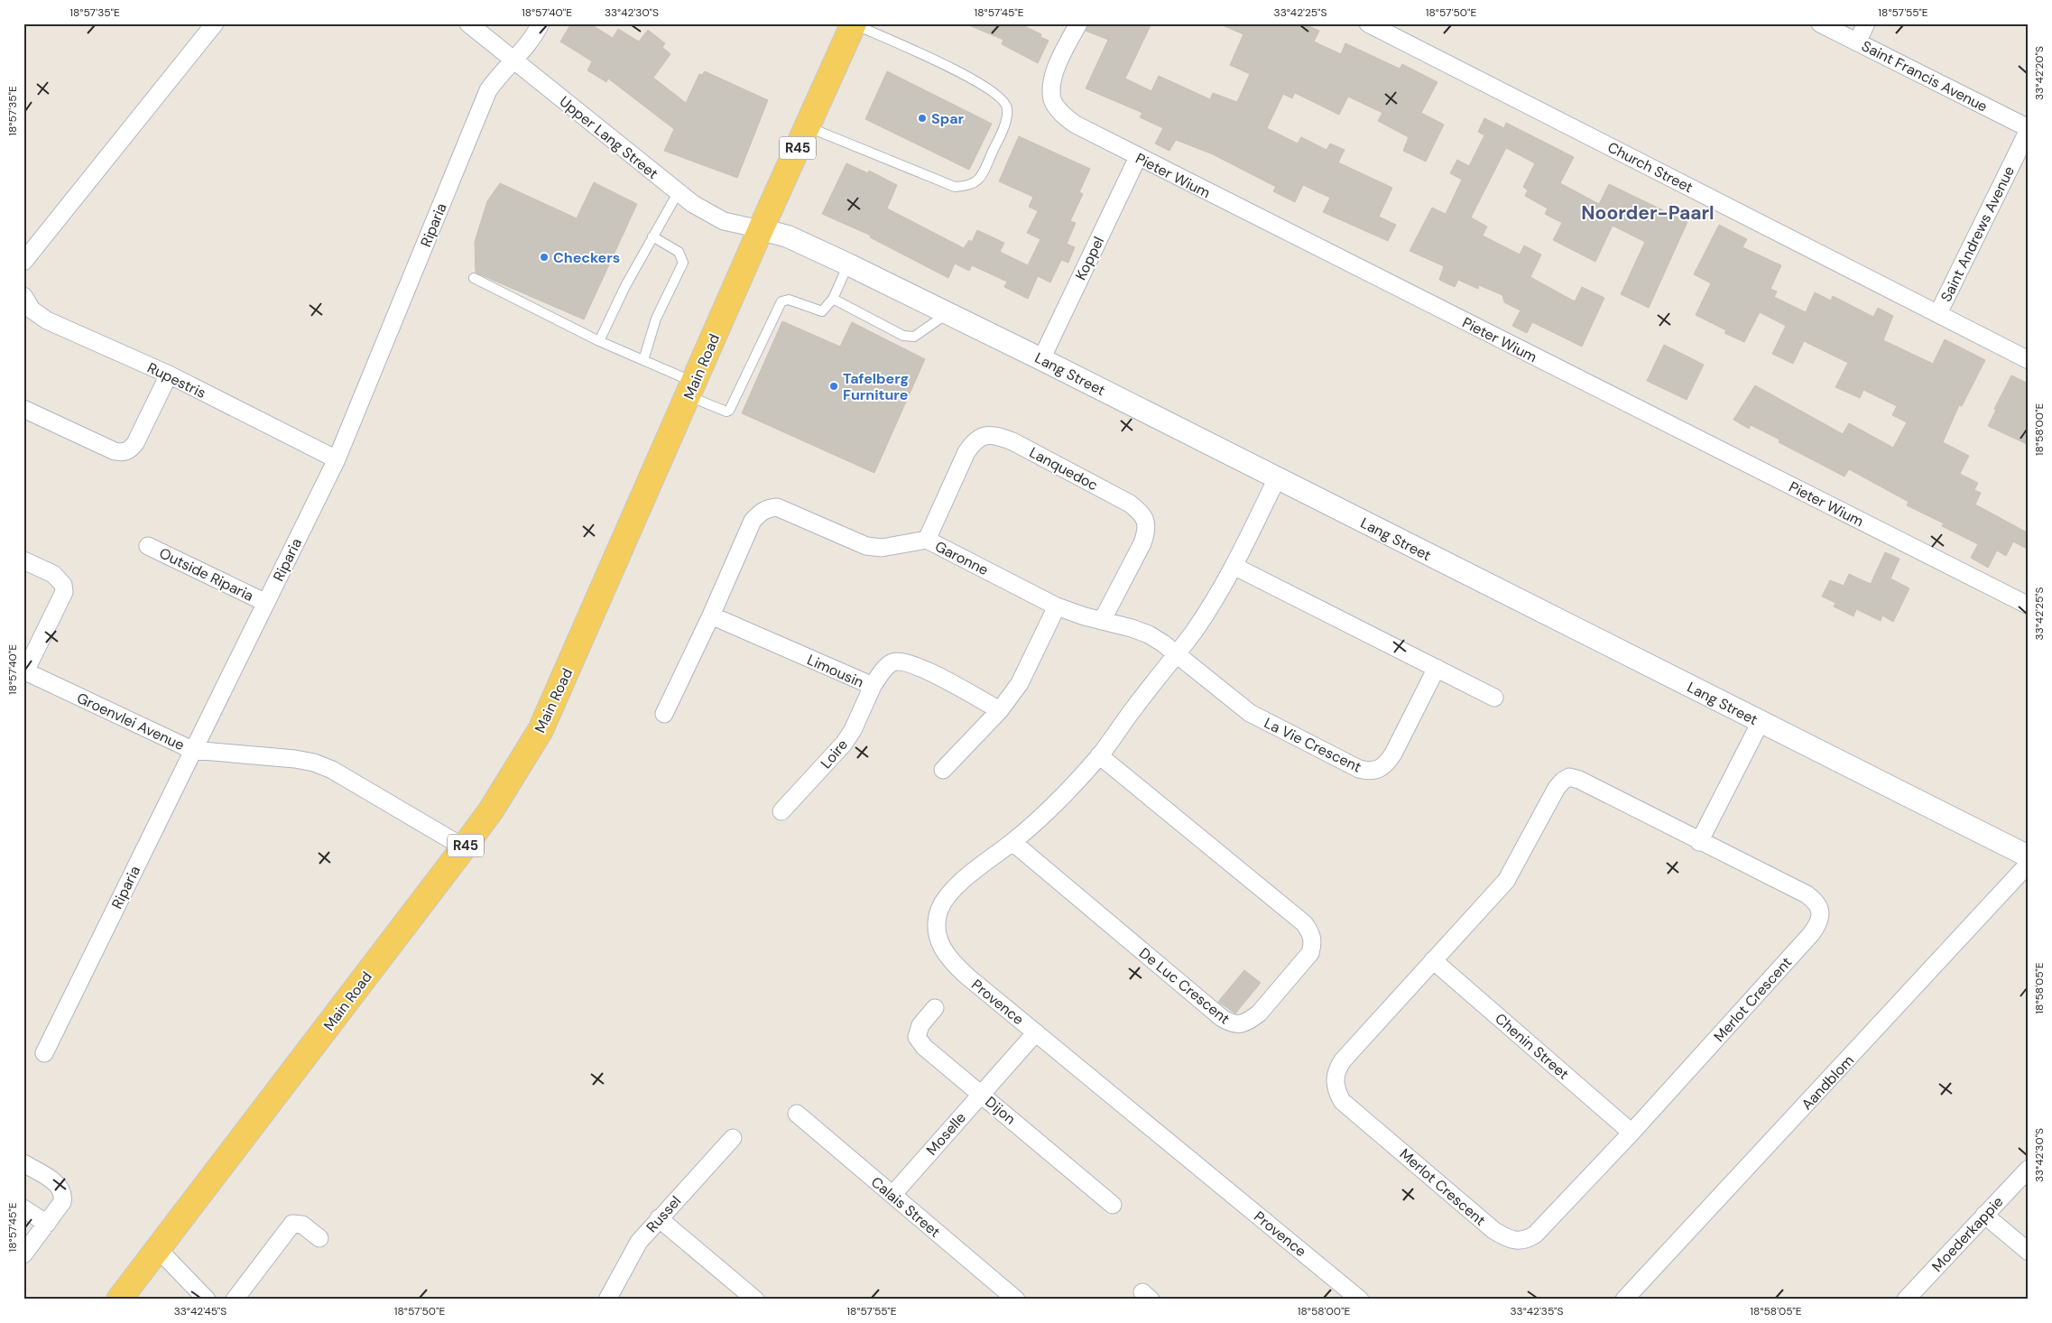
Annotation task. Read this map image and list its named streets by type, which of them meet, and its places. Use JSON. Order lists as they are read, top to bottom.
{
  "streets": {
    "main road": ["R45", "Main Road"],
    "street": [
      "Saint Francis Avenue",
      "Upper Lang Street",
      "Church Street",
      "Pieter Wium",
      "Riparia",
      "Saint Andrews Avenue",
      "Koppel",
      "Lang Street",
      "Rupestris",
      "Lanquedoc",
      "Garonne",
      "Outside Riparia",
      "Limousin",
      "Groenvlei Avenue",
      "La Vie Crescent",
      "Loire",
      "De Luc Crescent",
      "Merlot Crescent",
      "Provence",
      "Chenin Street",
      "Aandblom",
      "Dijon",
      "Moselle",
      "Calais Street",
      "Russel",
      "Moederkappie"
    ]
  },
  "crossings": [
    ["Saint Francis Avenue", "Saint Andrews Avenue"],
    ["Upper Lang Street", "Riparia"],
    ["Upper Lang Street", "Main Road"],
    ["Upper Lang Street", "Lang Street"],
    ["Church Street", "Saint Andrews Avenue"],
    ["Pieter Wium", "Koppel"],
    ["Riparia", "Rupestris"],
    ["Riparia", "Outside Riparia"],
    ["Riparia", "Groenvlei Avenue"],
    ["Koppel", "Lang Street"],
    ["Main Road", "Lang Street"],
    ["Main Road", "Groenvlei Avenue"],
    ["Lanquedoc", "Garonne"],
    ["Garonne", "Limousin"],
    ["Garonne", "La Vie Crescent"],
    ["Garonne", "Provence"],
    ["Limousin", "Loire"],
    ["La Vie Crescent", "Provence"],
    ["De Luc Crescent", "Provence"],
    ["Merlot Crescent", "Chenin Street"],
    ["Provence", "Moselle"],
    ["Dijon", "Moselle"],
    ["Moselle", "Calais Street"]
  ],
  "districts": ["Noorder-Paarl"],
  "places": ["Spar", "Checkers", "Tafelberg Furniture"],
  "coordinates": [
    "18°57'35\"E",
    "18°57'40\"E",
    "33°42'30\"S",
    "18°57'45\"E",
    "33°42'25\"S",
    "18°57'50\"E",
    "18°57'55\"E",
    "33°42'20\"S",
    "18°58'00\"E",
    "18°58'05\"E",
    "33°42'45\"S",
    "33°42'35\"S"
  ]
}
